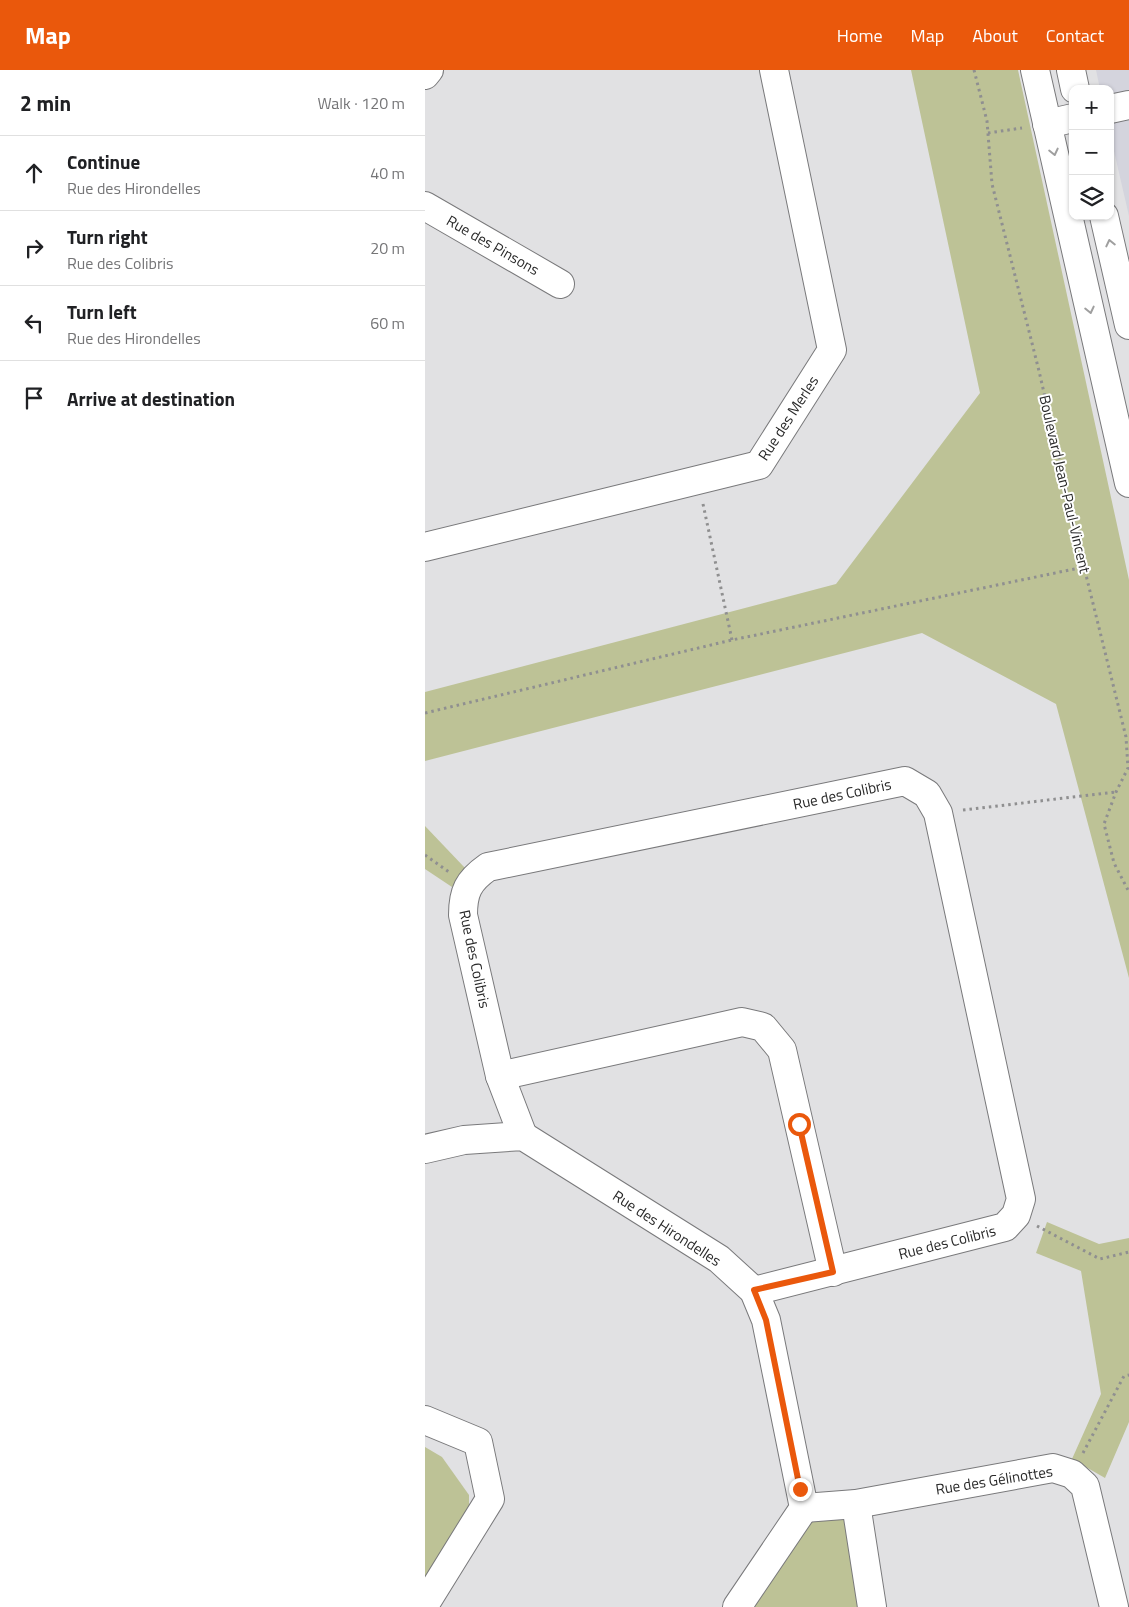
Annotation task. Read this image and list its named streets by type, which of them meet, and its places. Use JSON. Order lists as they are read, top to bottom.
{
  "streets": {
    "street": [
      "Rue des Pinsons",
      "Rue des Merles",
      "Rue des Colibris",
      "Rue des Hirondelles",
      "Rue des Gélinottes"
    ],
    "path": ["Boulevard Jean-Paul-Vincent"]
  },
  "crossings": [
    ["Rue des Colibris", "Rue des Hirondelles"],
    ["Rue des Hirondelles", "Rue des Gélinottes"]
  ],
  "page": {
    "header": "Map",
    "nav": [
      "Home",
      "Map",
      "About",
      "Contact"
    ],
    "heading": ["2 min", "Walk · 120 m"],
    "map_buttons": ["+", "−"],
    "list": [
      ["Continue", "Rue des Hirondelles", "40 m"],
      ["Turn right", "Rue des Colibris", "20 m"],
      ["Turn left", "Rue des Hirondelles", "60 m"],
      "Arrive at destination"
    ]
  }
}
